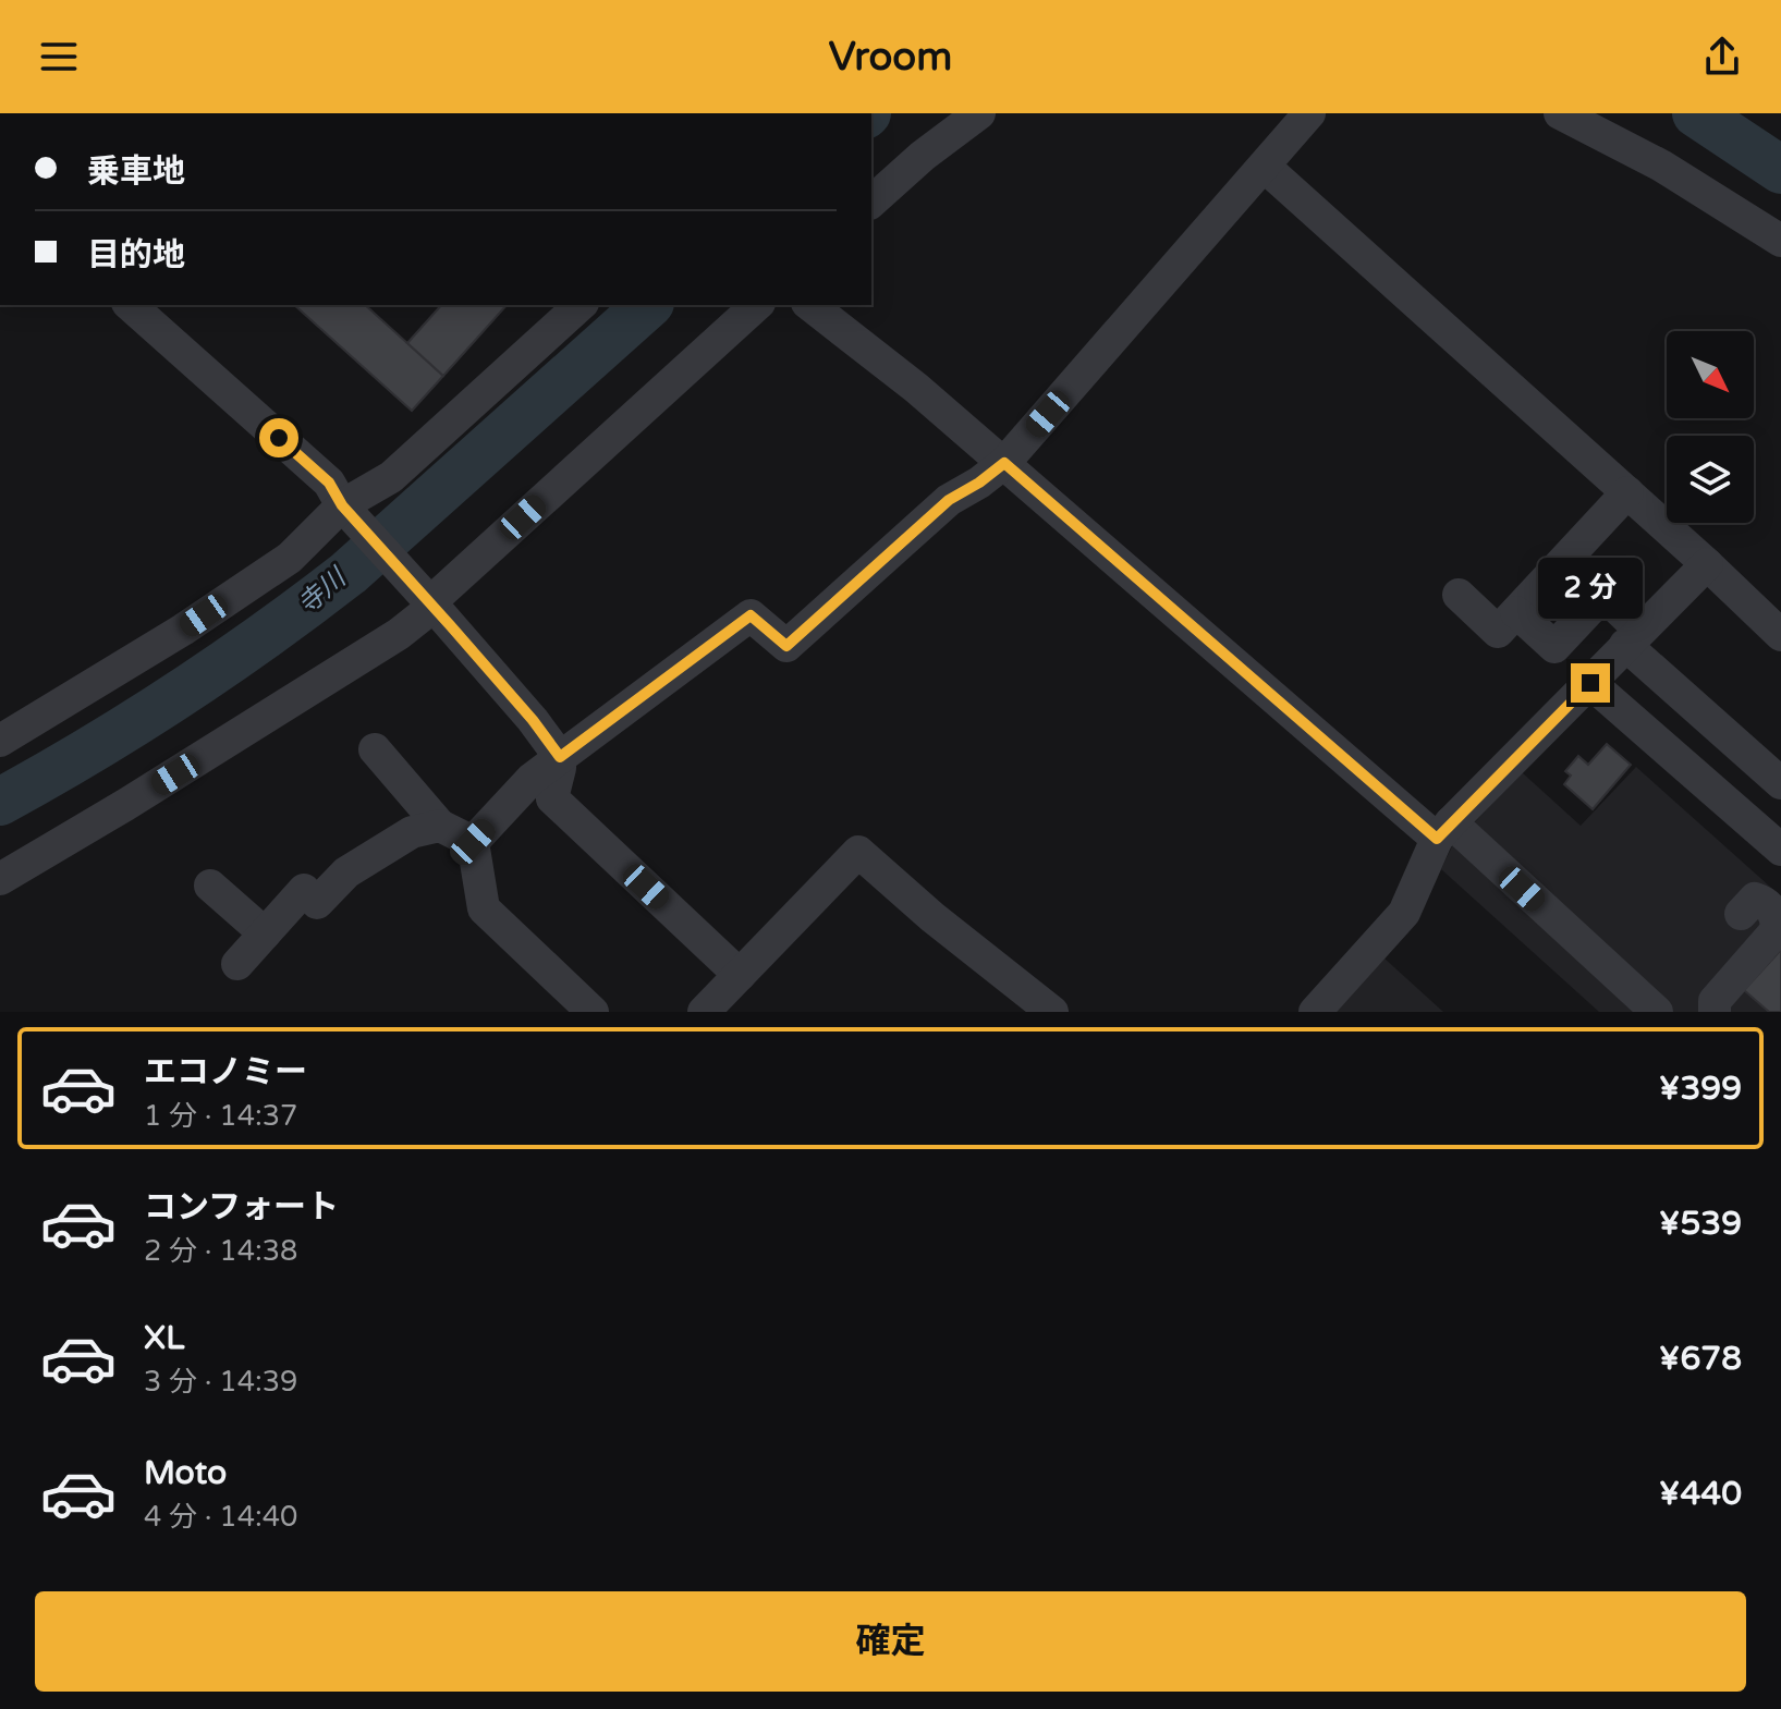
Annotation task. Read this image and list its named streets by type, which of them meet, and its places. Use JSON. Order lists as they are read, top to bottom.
{
  "water": ["寺川"],
  "north": "bottom right",
  "page": {
    "header": "Vroom",
    "banner": ["乗車地", "目的地"],
    "bubble": "2 分",
    "list": [
      {
        "name": "エコノミー",
        "note": "1 分 · 14:37",
        "value": "¥399"
      },
      {
        "name": "コンフォート",
        "note": "2 分 · 14:38",
        "value": "¥539"
      },
      {
        "name": "XL",
        "note": "3 分 · 14:39",
        "value": "¥678"
      },
      {
        "name": "Moto",
        "note": "4 分 · 14:40",
        "value": "¥440"
      }
    ],
    "buttons": "確定"
  }
}
